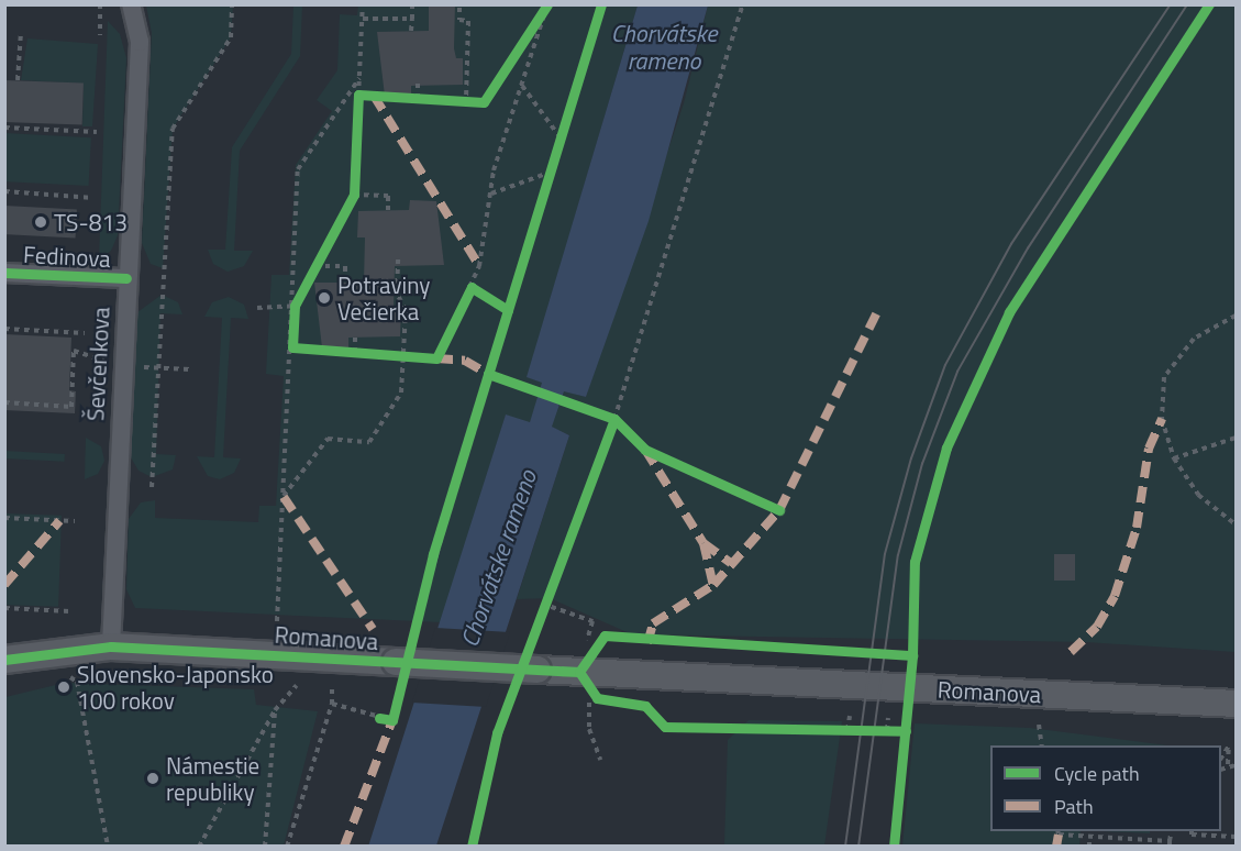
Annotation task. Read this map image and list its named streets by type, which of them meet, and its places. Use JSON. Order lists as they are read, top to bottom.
{
  "streets": {
    "street": ["Fedinova", "Ševčenkova", "Romanova"]
  },
  "crossings": [
    ["Fedinova", "Ševčenkova"],
    ["Ševčenkova", "Romanova"]
  ],
  "water": ["Chorvátske rameno"],
  "places": [
    "TS-813",
    "Potraviny Večierka",
    "Slovensko-Japonsko 100 rokov",
    "Námestie republiky"
  ],
  "legend": ["Cycle path", "Path"]
}
